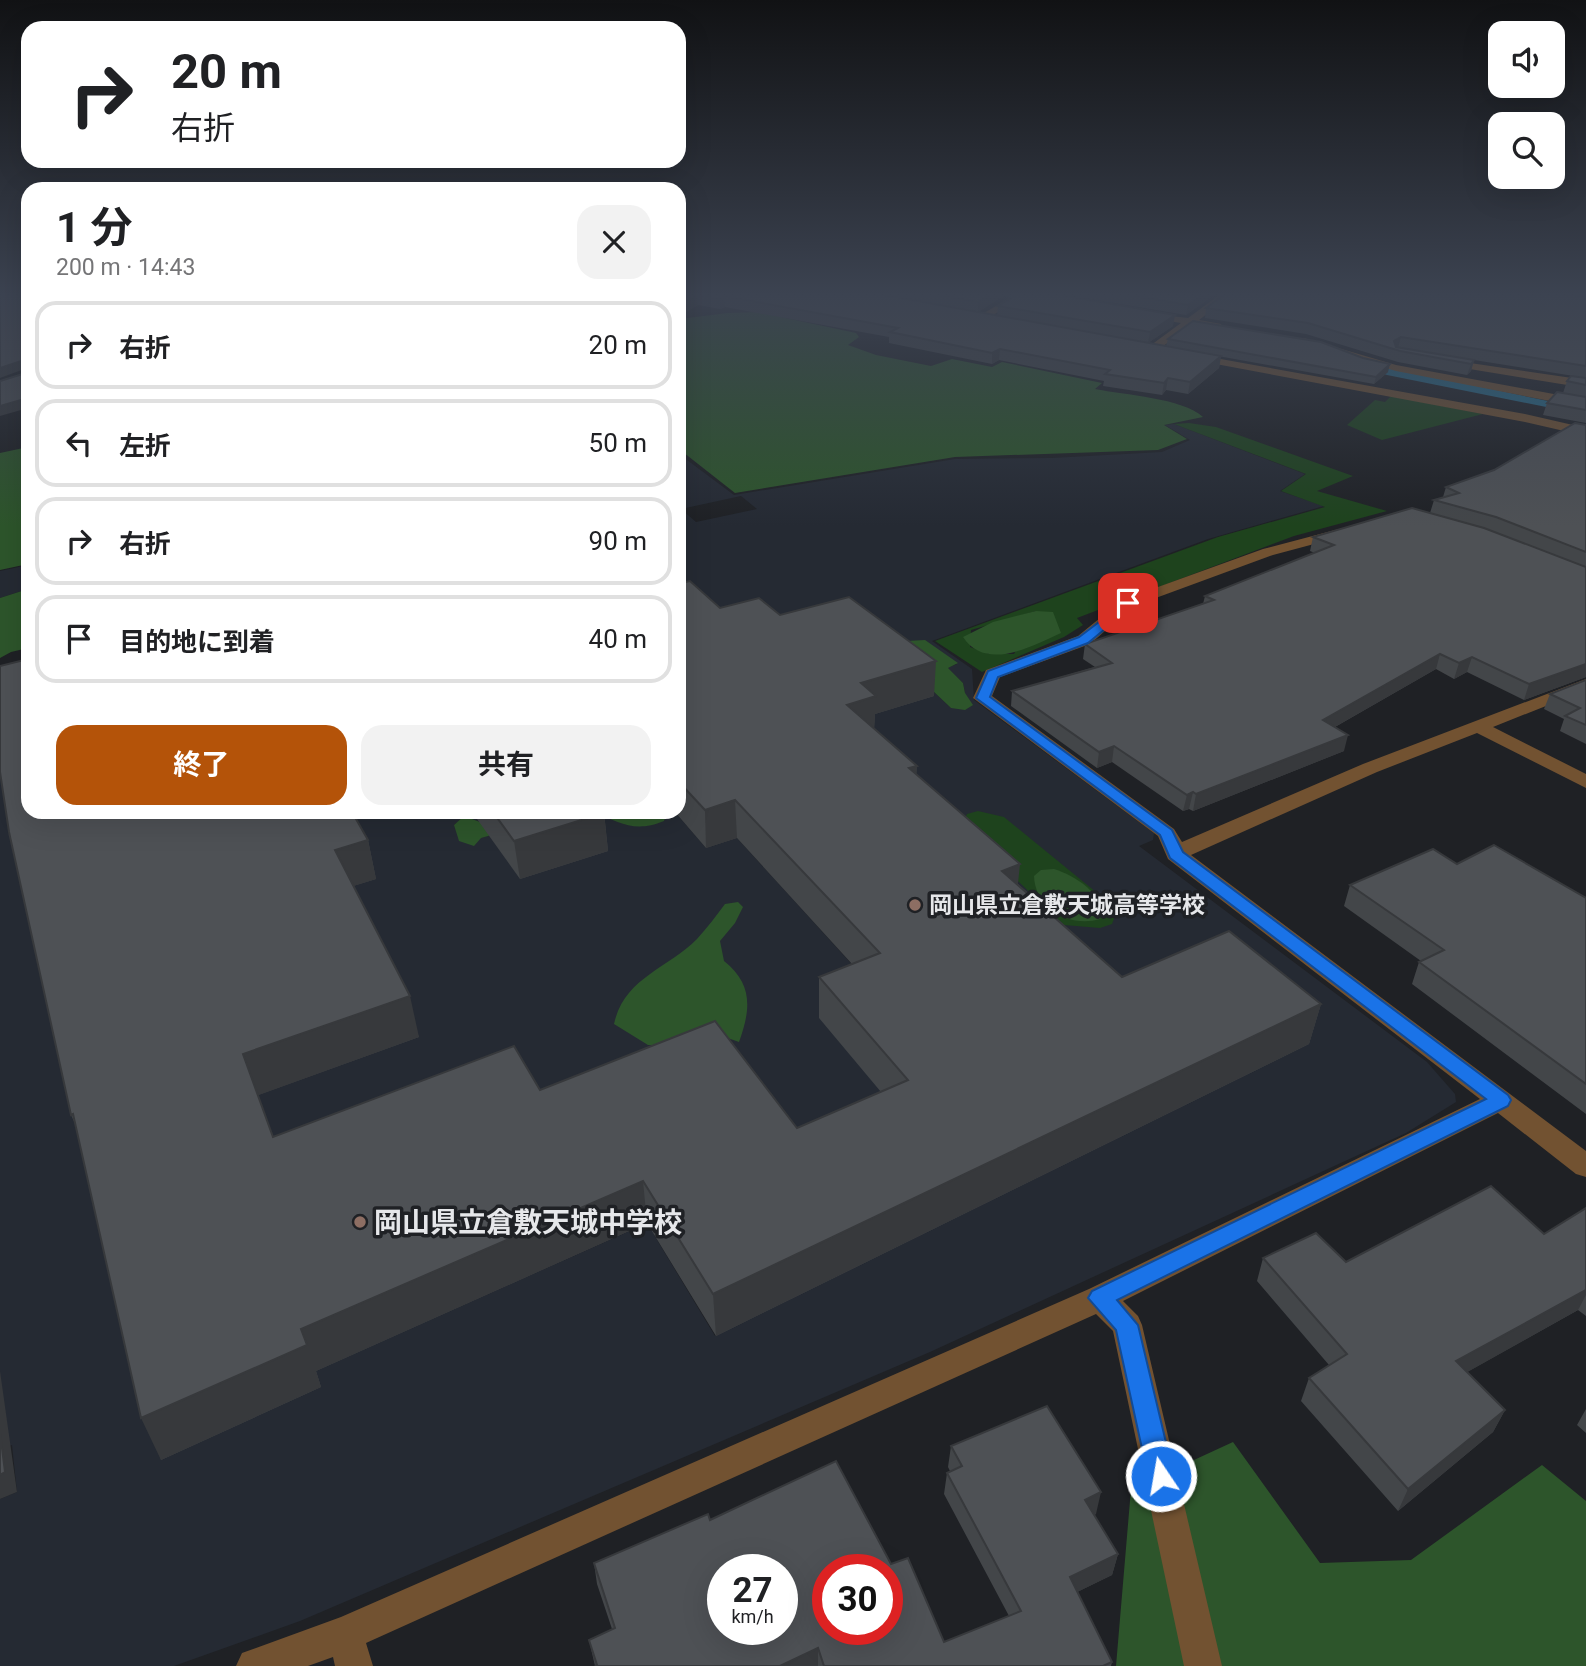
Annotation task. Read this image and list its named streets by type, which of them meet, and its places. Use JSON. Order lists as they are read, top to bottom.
{
  "places": ["岡山県立倉敷天城高等学校", "岡山県立倉敷天城中学校"],
  "page": {
    "turn": ["20 m", "右折"],
    "heading": ["1 分", "200 m · 14:43"],
    "list": [
      {
        "name": "右折",
        "value": "20 m"
      },
      {
        "name": "左折",
        "value": "50 m"
      },
      {
        "name": "右折",
        "value": "90 m"
      },
      {
        "name": "目的地に到着",
        "value": "40 m"
      }
    ],
    "buttons": ["終了", "共有"],
    "speed": "27 km/h",
    "limit": "30"
  }
}
